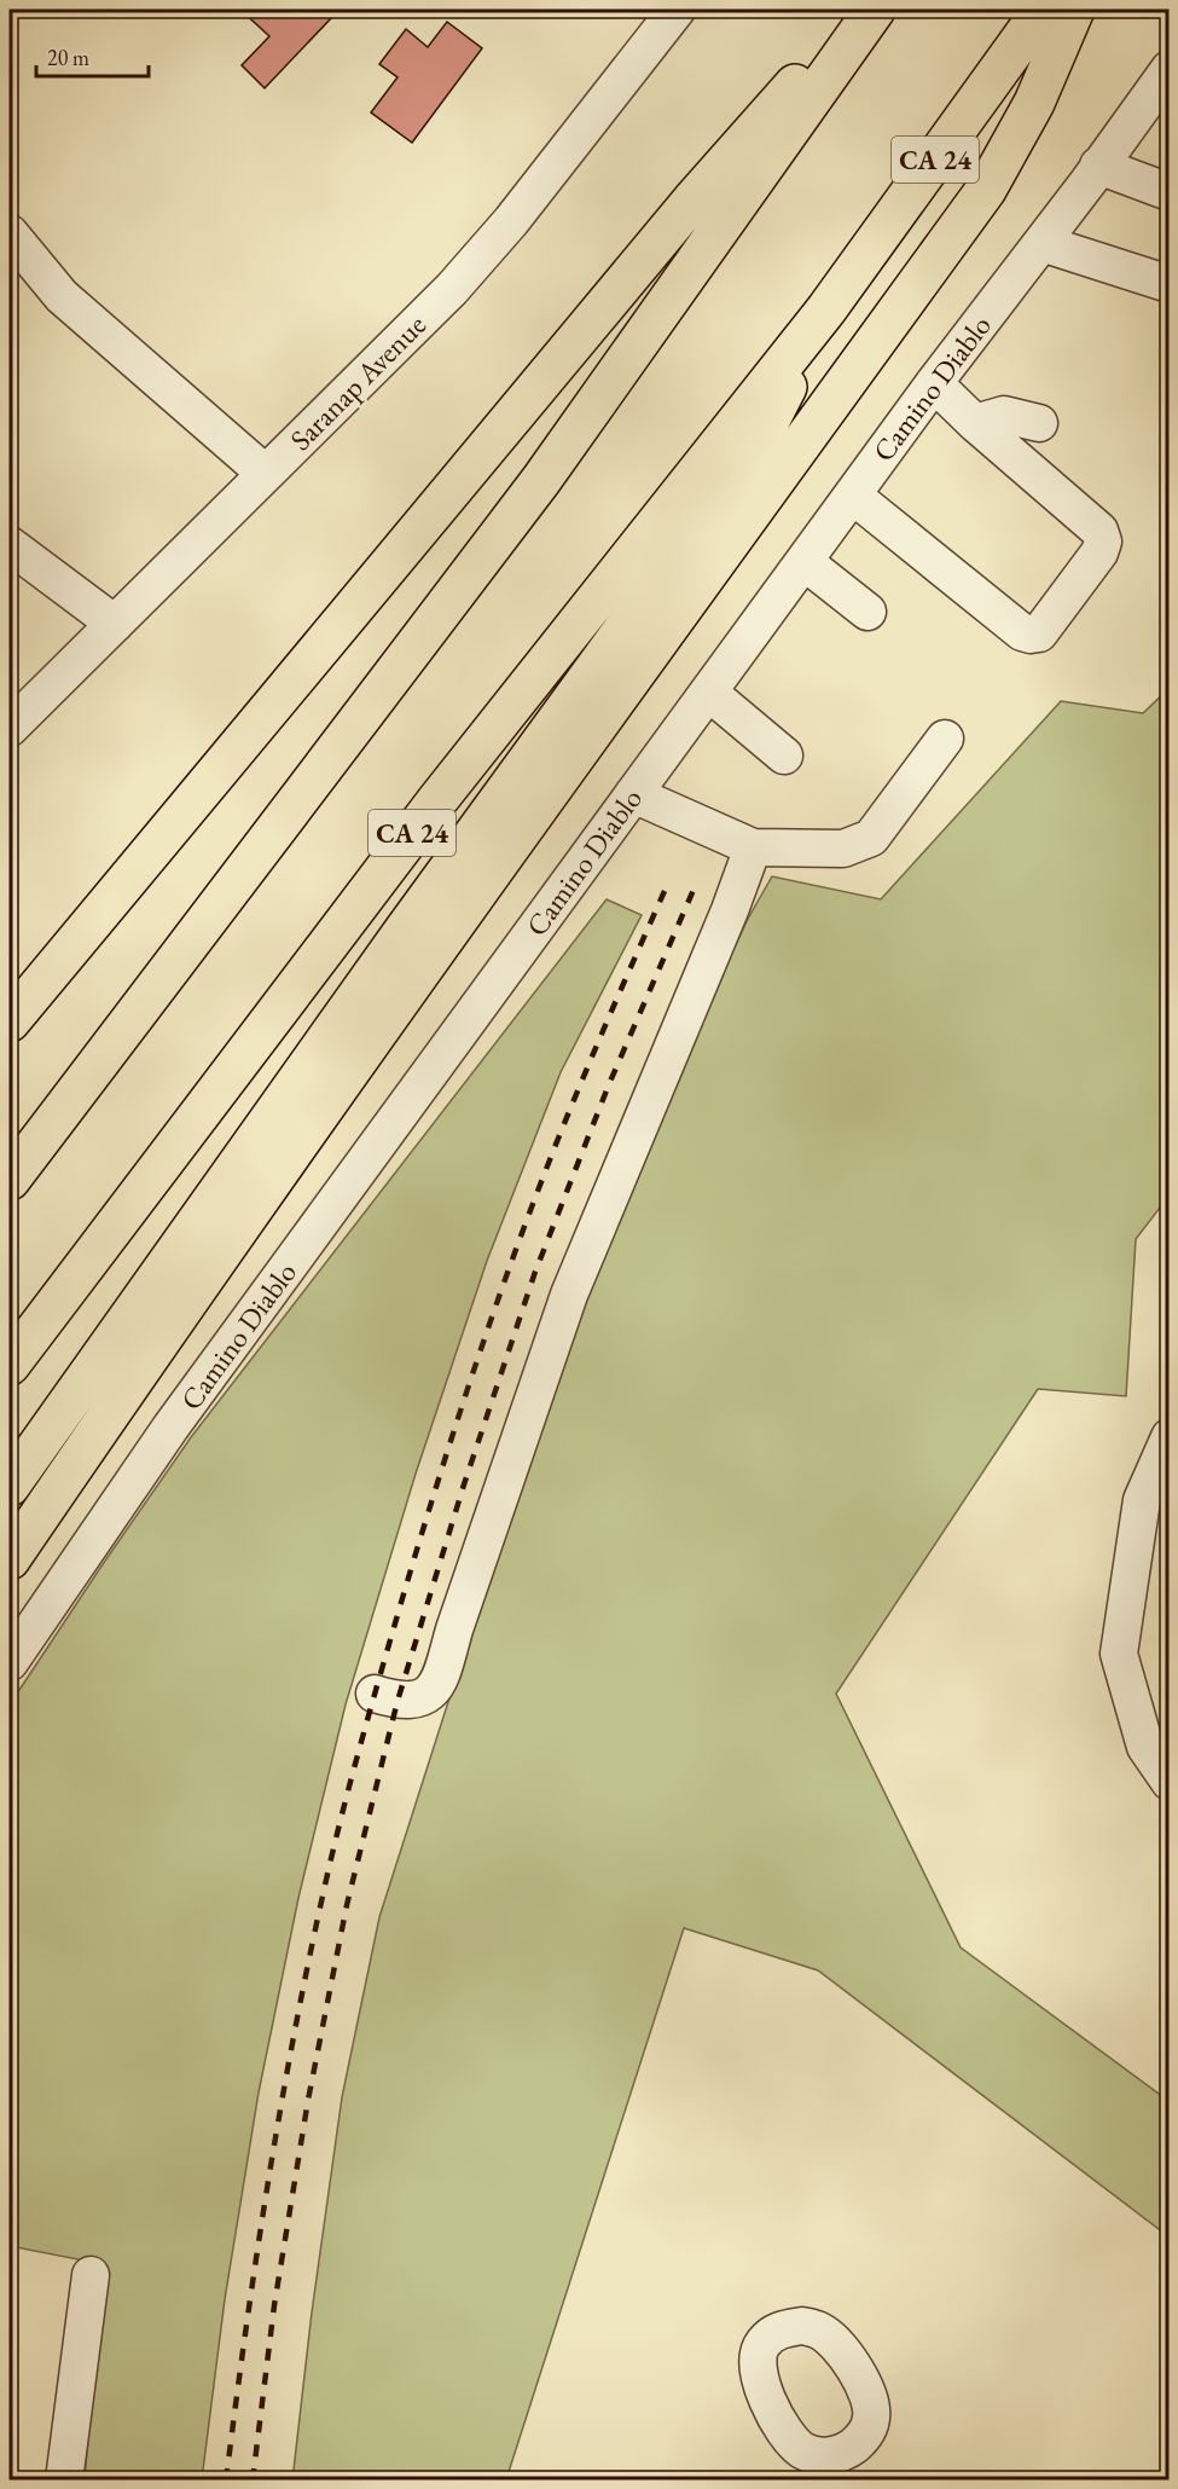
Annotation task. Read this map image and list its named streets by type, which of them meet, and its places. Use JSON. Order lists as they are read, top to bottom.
{
  "streets": {
    "highway": ["CA 24"],
    "street": ["Saranap Avenue", "Camino Diablo"]
  },
  "scale_bar": "20 m"
}
